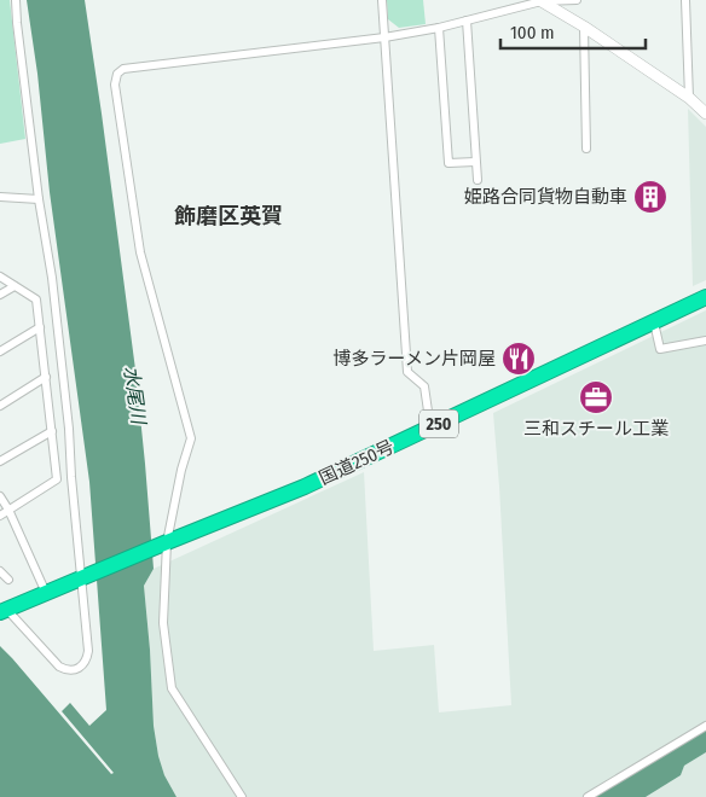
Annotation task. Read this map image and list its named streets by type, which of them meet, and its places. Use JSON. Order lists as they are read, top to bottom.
{
  "streets": {
    "highway": ["250", "国道250号"]
  },
  "districts": ["飾磨区英賀"],
  "water": ["水尾川"],
  "places": {
    "building": ["姫路合同貨物自動車"],
    "restaurant": ["博多ラーメン片岡屋"],
    "office": ["三和スチール工業"]
  },
  "scale_bar": "100 m"
}
